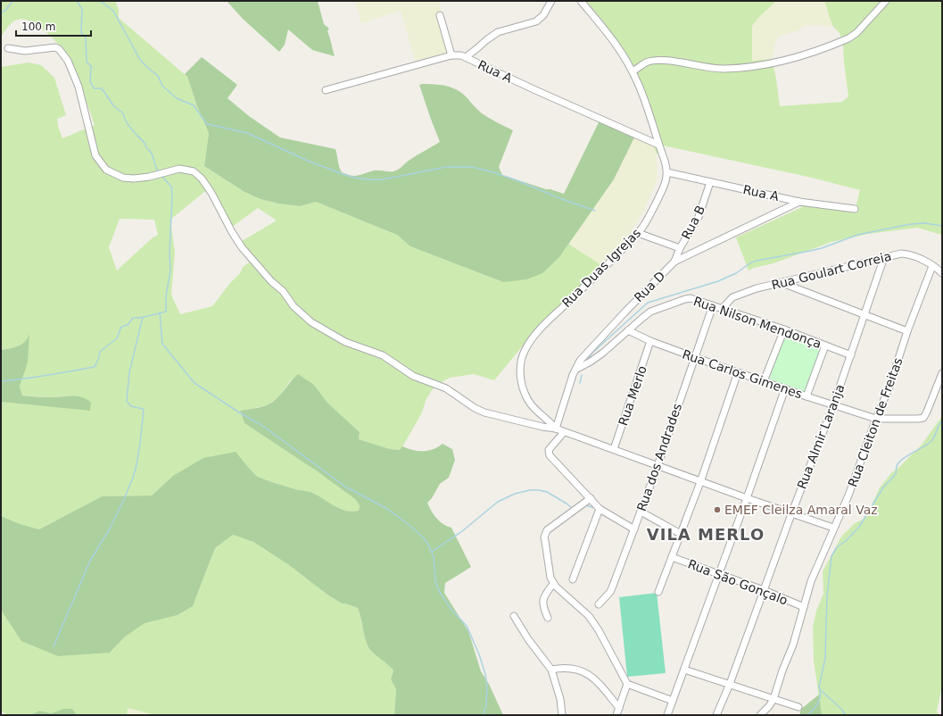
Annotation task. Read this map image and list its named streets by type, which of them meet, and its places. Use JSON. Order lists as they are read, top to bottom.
{
  "streets": {
    "street": [
      "Rua A",
      "Rua B",
      "Rua Duas Igrejas",
      "Rua Goulart Correia",
      "Rua D",
      "Rua Nilson Mendonça",
      "Rua Carlos Gimenes",
      "Rua Merlo",
      "Rua Cleiton de Freitas",
      "Rua Almir Laranja",
      "Rua dos Andrades",
      "Rua São Gonçalo"
    ]
  },
  "crossings": [
    ["Rua A", "Rua B"],
    ["Rua A", "Rua Duas Igrejas"],
    ["Rua A", "Rua D"],
    ["Rua B", "Rua D"],
    ["Rua Duas Igrejas", "Rua D"],
    ["Rua Goulart Correia", "Rua Nilson Mendonça"],
    ["Rua Goulart Correia", "Rua Cleiton de Freitas"],
    ["Rua Goulart Correia", "Rua Almir Laranja"],
    ["Rua Nilson Mendonça", "Rua Carlos Gimenes"],
    ["Rua Nilson Mendonça", "Rua Almir Laranja"],
    ["Rua Nilson Mendonça", "Rua dos Andrades"],
    ["Rua Carlos Gimenes", "Rua Merlo"],
    ["Rua Carlos Gimenes", "Rua Cleiton de Freitas"],
    ["Rua Carlos Gimenes", "Rua Almir Laranja"],
    ["Rua Carlos Gimenes", "Rua dos Andrades"],
    ["Rua Cleiton de Freitas", "Rua São Gonçalo"],
    ["Rua Almir Laranja", "Rua São Gonçalo"]
  ],
  "districts": ["VILA MERLO"],
  "places": ["EMEF Cleilza Amaral Vaz"],
  "scale_bar": "100 m"
}
